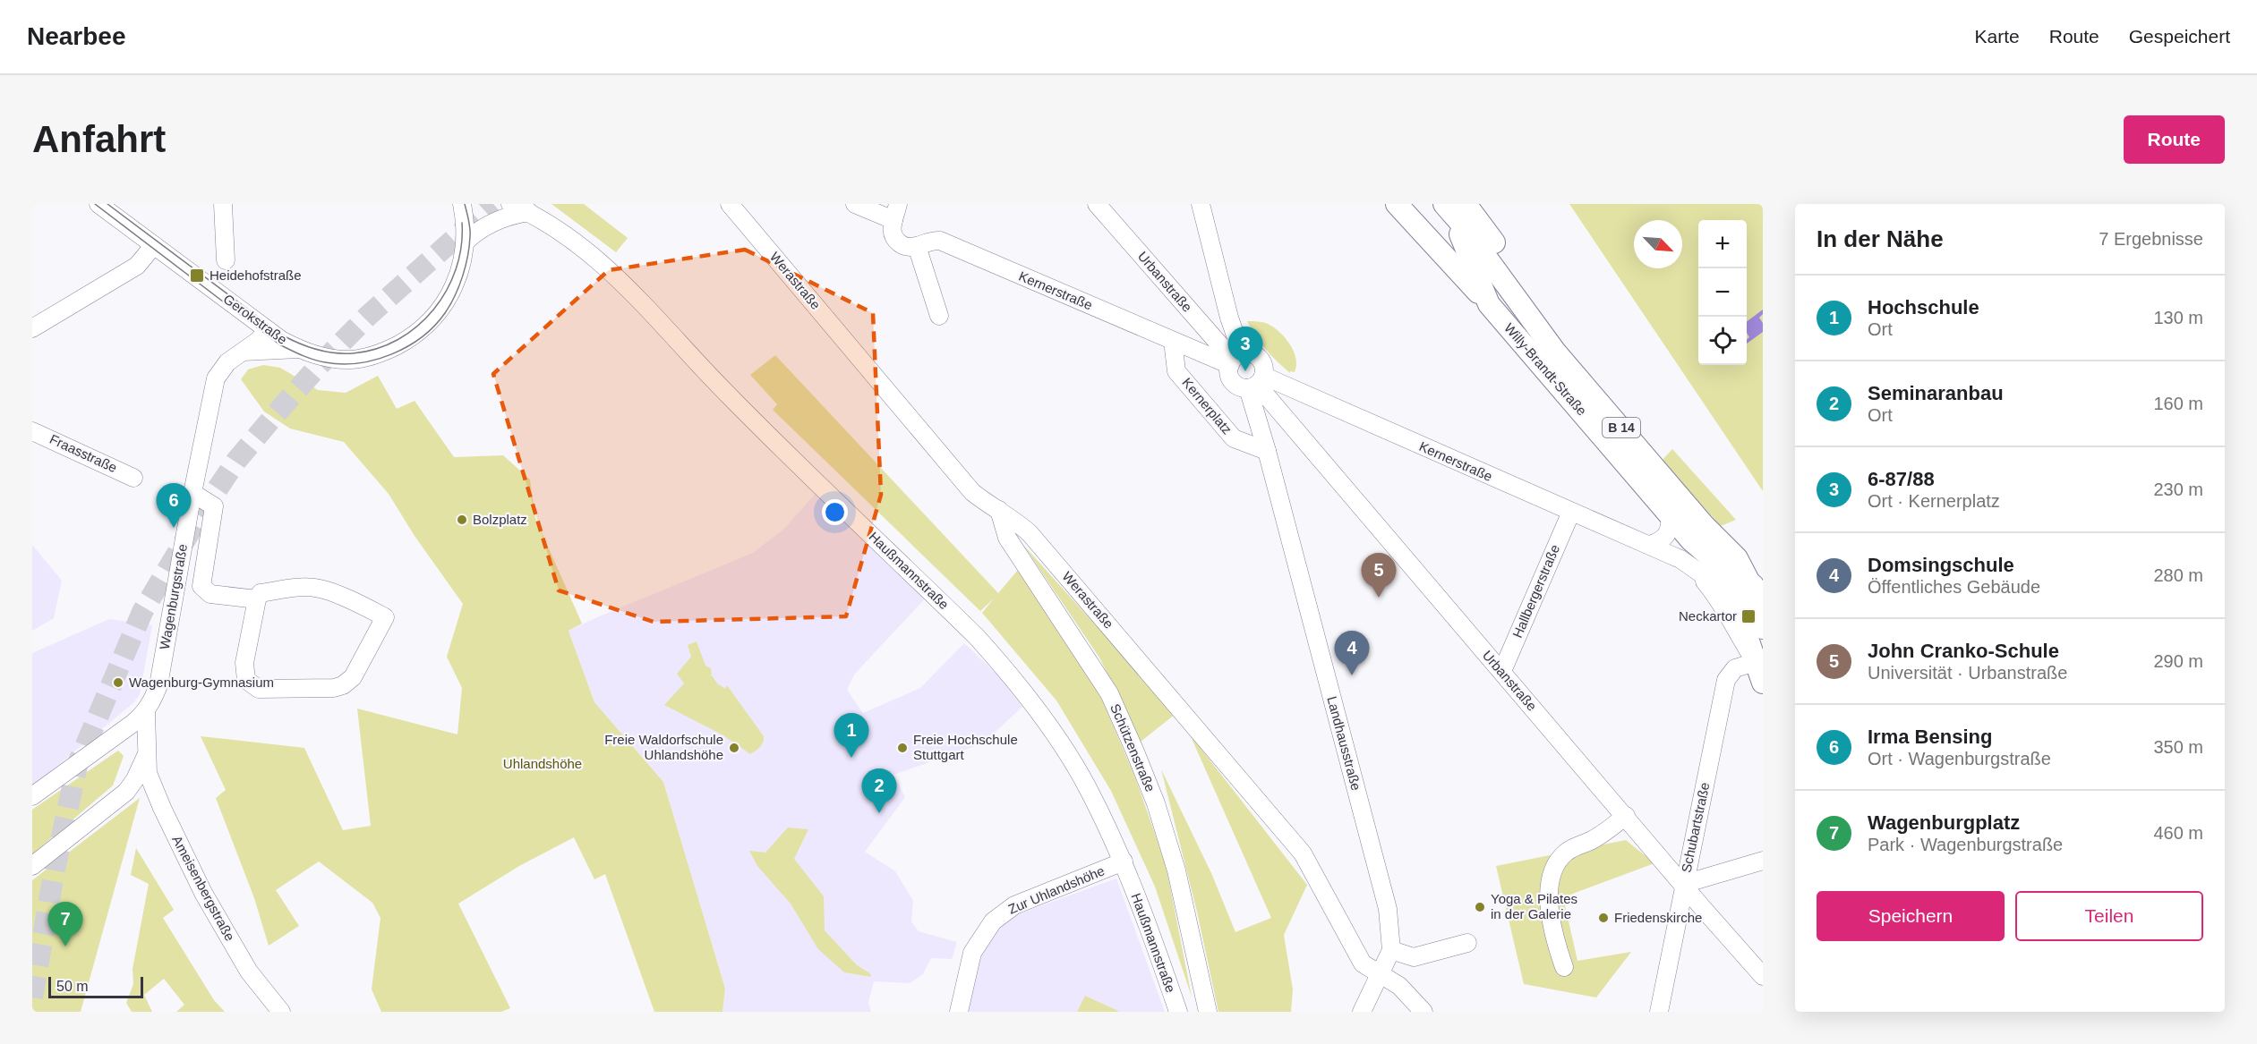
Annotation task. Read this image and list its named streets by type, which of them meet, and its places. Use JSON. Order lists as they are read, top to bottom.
{
  "streets": {
    "main road": ["Willy-Brandt-Straße", "B 14"],
    "street": [
      "Werastraße",
      "Urbanstraße",
      "Kernerstraße",
      "Gerokstraße",
      "Kernerplatz",
      "Fraasstraße",
      "Haußmannstraße",
      "Hallbergerstraße",
      "Wagenburgstraße",
      "Landhausstraße",
      "Schützenstraße",
      "Schubartstraße",
      "Ameisenbergstraße",
      "Zur Uhlandshöhe"
    ]
  },
  "crossings": [
    ["Werastraße", "Schützenstraße"],
    ["Urbanstraße", "Kernerstraße"],
    ["Urbanstraße", "Hallbergerstraße"],
    ["Urbanstraße", "Landhausstraße"],
    ["Urbanstraße", "Schubartstraße"],
    ["Kernerstraße", "Willy-Brandt-Straße"],
    ["Kernerstraße", "Kernerplatz"],
    ["Kernerstraße", "Hallbergerstraße"],
    ["Kernerstraße", "Landhausstraße"],
    ["Kernerstraße", "Schubartstraße"],
    ["Gerokstraße", "Wagenburgstraße"],
    ["Kernerplatz", "Landhausstraße"],
    ["Haußmannstraße", "Zur Uhlandshöhe"]
  ],
  "parks": ["Uhlandshöhe"],
  "places": {
    "transit": ["Heidehofstraße", "Neckartor"],
    "other": [
      "Bolzplatz",
      "Wagenburg-Gymnasium",
      "Freie Waldorfschule Uhlandshöhe",
      "Freie Hochschule Stuttgart",
      "Yoga & Pilates in der Galerie",
      "Friedenskirche"
    ]
  },
  "scale_bar": "50 m",
  "north": "bottom right",
  "page": {
    "header": "Nearbee",
    "nav": ["Karte", "Route", "Gespeichert"],
    "buttons": [
      "Route",
      ["Speichern", "Teilen"]
    ],
    "title": "Anfahrt",
    "heading": ["In der Nähe", "7 Ergebnisse"],
    "map_buttons": ["+", "−"],
    "list": [
      {
        "mark": "1",
        "name": "Hochschule",
        "note": "Ort",
        "value": "130 m"
      },
      {
        "mark": "2",
        "name": "Seminaranbau",
        "note": "Ort",
        "value": "160 m"
      },
      {
        "mark": "3",
        "name": "6-87/88",
        "note": "Ort · Kernerplatz",
        "value": "230 m"
      },
      {
        "mark": "4",
        "name": "Domsingschule",
        "note": "Öffentliches Gebäude",
        "value": "280 m"
      },
      {
        "mark": "5",
        "name": "John Cranko-Schule",
        "note": "Universität · Urbanstraße",
        "value": "290 m"
      },
      {
        "mark": "6",
        "name": "Irma Bensing",
        "note": "Ort · Wagenburgstraße",
        "value": "350 m"
      },
      {
        "mark": "7",
        "name": "Wagenburgplatz",
        "note": "Park · Wagenburgstraße",
        "value": "460 m"
      }
    ],
    "pins": [
      "3",
      "6",
      "5",
      "4",
      "1",
      "2",
      "7"
    ],
    "scale": "50 m"
  }
}
